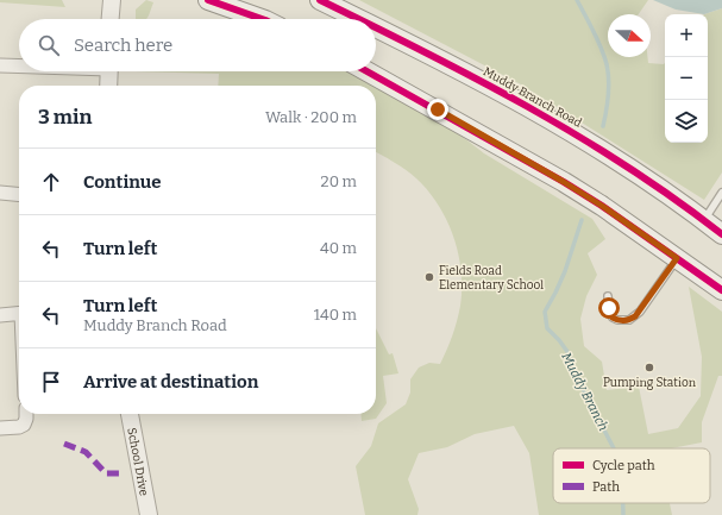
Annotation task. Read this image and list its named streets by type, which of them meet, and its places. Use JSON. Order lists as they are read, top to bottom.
{
  "streets": {
    "main road": ["Muddy Branch Road"],
    "street": ["School Drive"]
  },
  "water": ["Muddy Branch"],
  "places": ["Fields Road Elementary School", "Pumping Station"],
  "legend": ["Cycle path", "Path"],
  "north": "right",
  "page": {
    "map_buttons": ["+", "−"],
    "search": "Search here",
    "heading": ["3 min", "Walk · 200 m"],
    "list": [
      ["Continue", "20 m"],
      ["Turn left", "40 m"],
      ["Turn left", "Muddy Branch Road", "140 m"],
      "Arrive at destination"
    ]
  }
}
